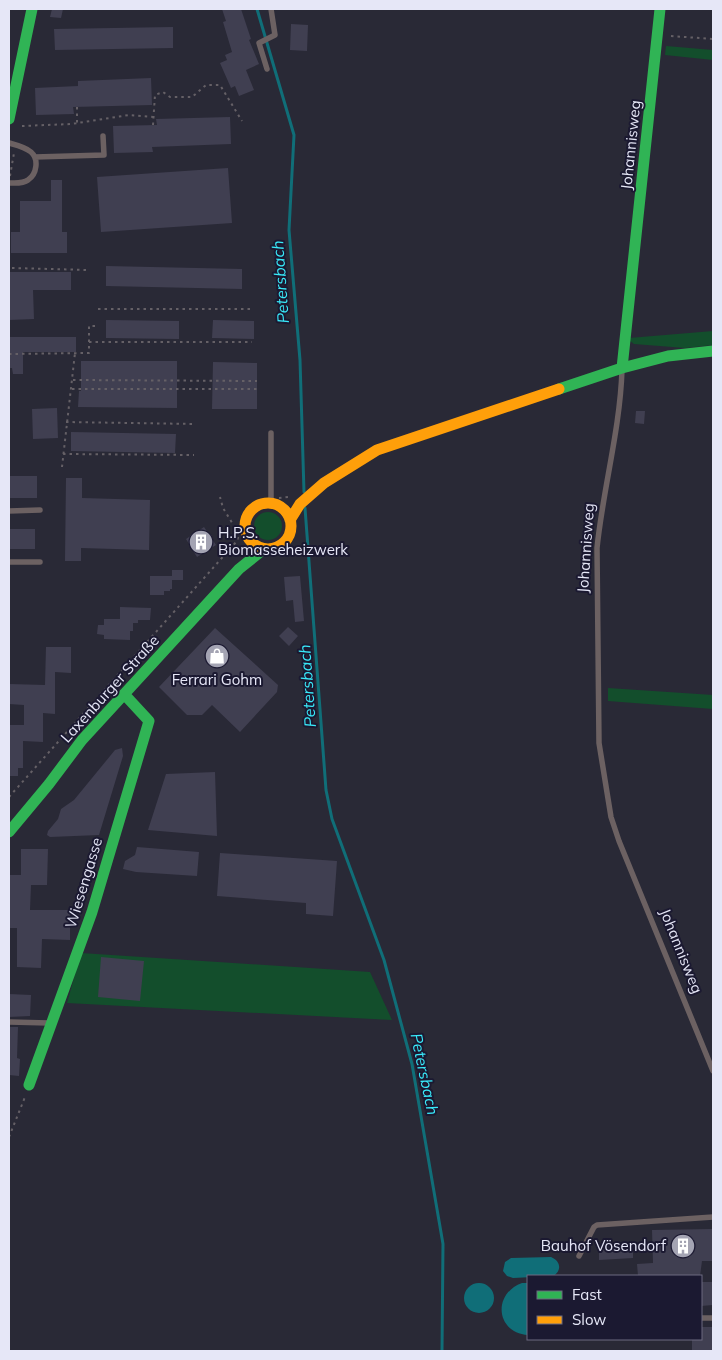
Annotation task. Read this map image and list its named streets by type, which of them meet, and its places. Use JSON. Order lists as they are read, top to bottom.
{
  "streets": {
    "main road": ["Johannisweg", "Laxenburger Straße", "Wiesengasse"]
  },
  "crossings": [
    ["Laxenburger Straße", "Wiesengasse"]
  ],
  "water": ["Petersbach"],
  "places": {
    "building": ["H.P.S. Biomasseheizwerk", "Bauhof Vösendorf"],
    "shop": ["Ferrari Gohm"]
  },
  "legend": ["Fast", "Slow"]
}
